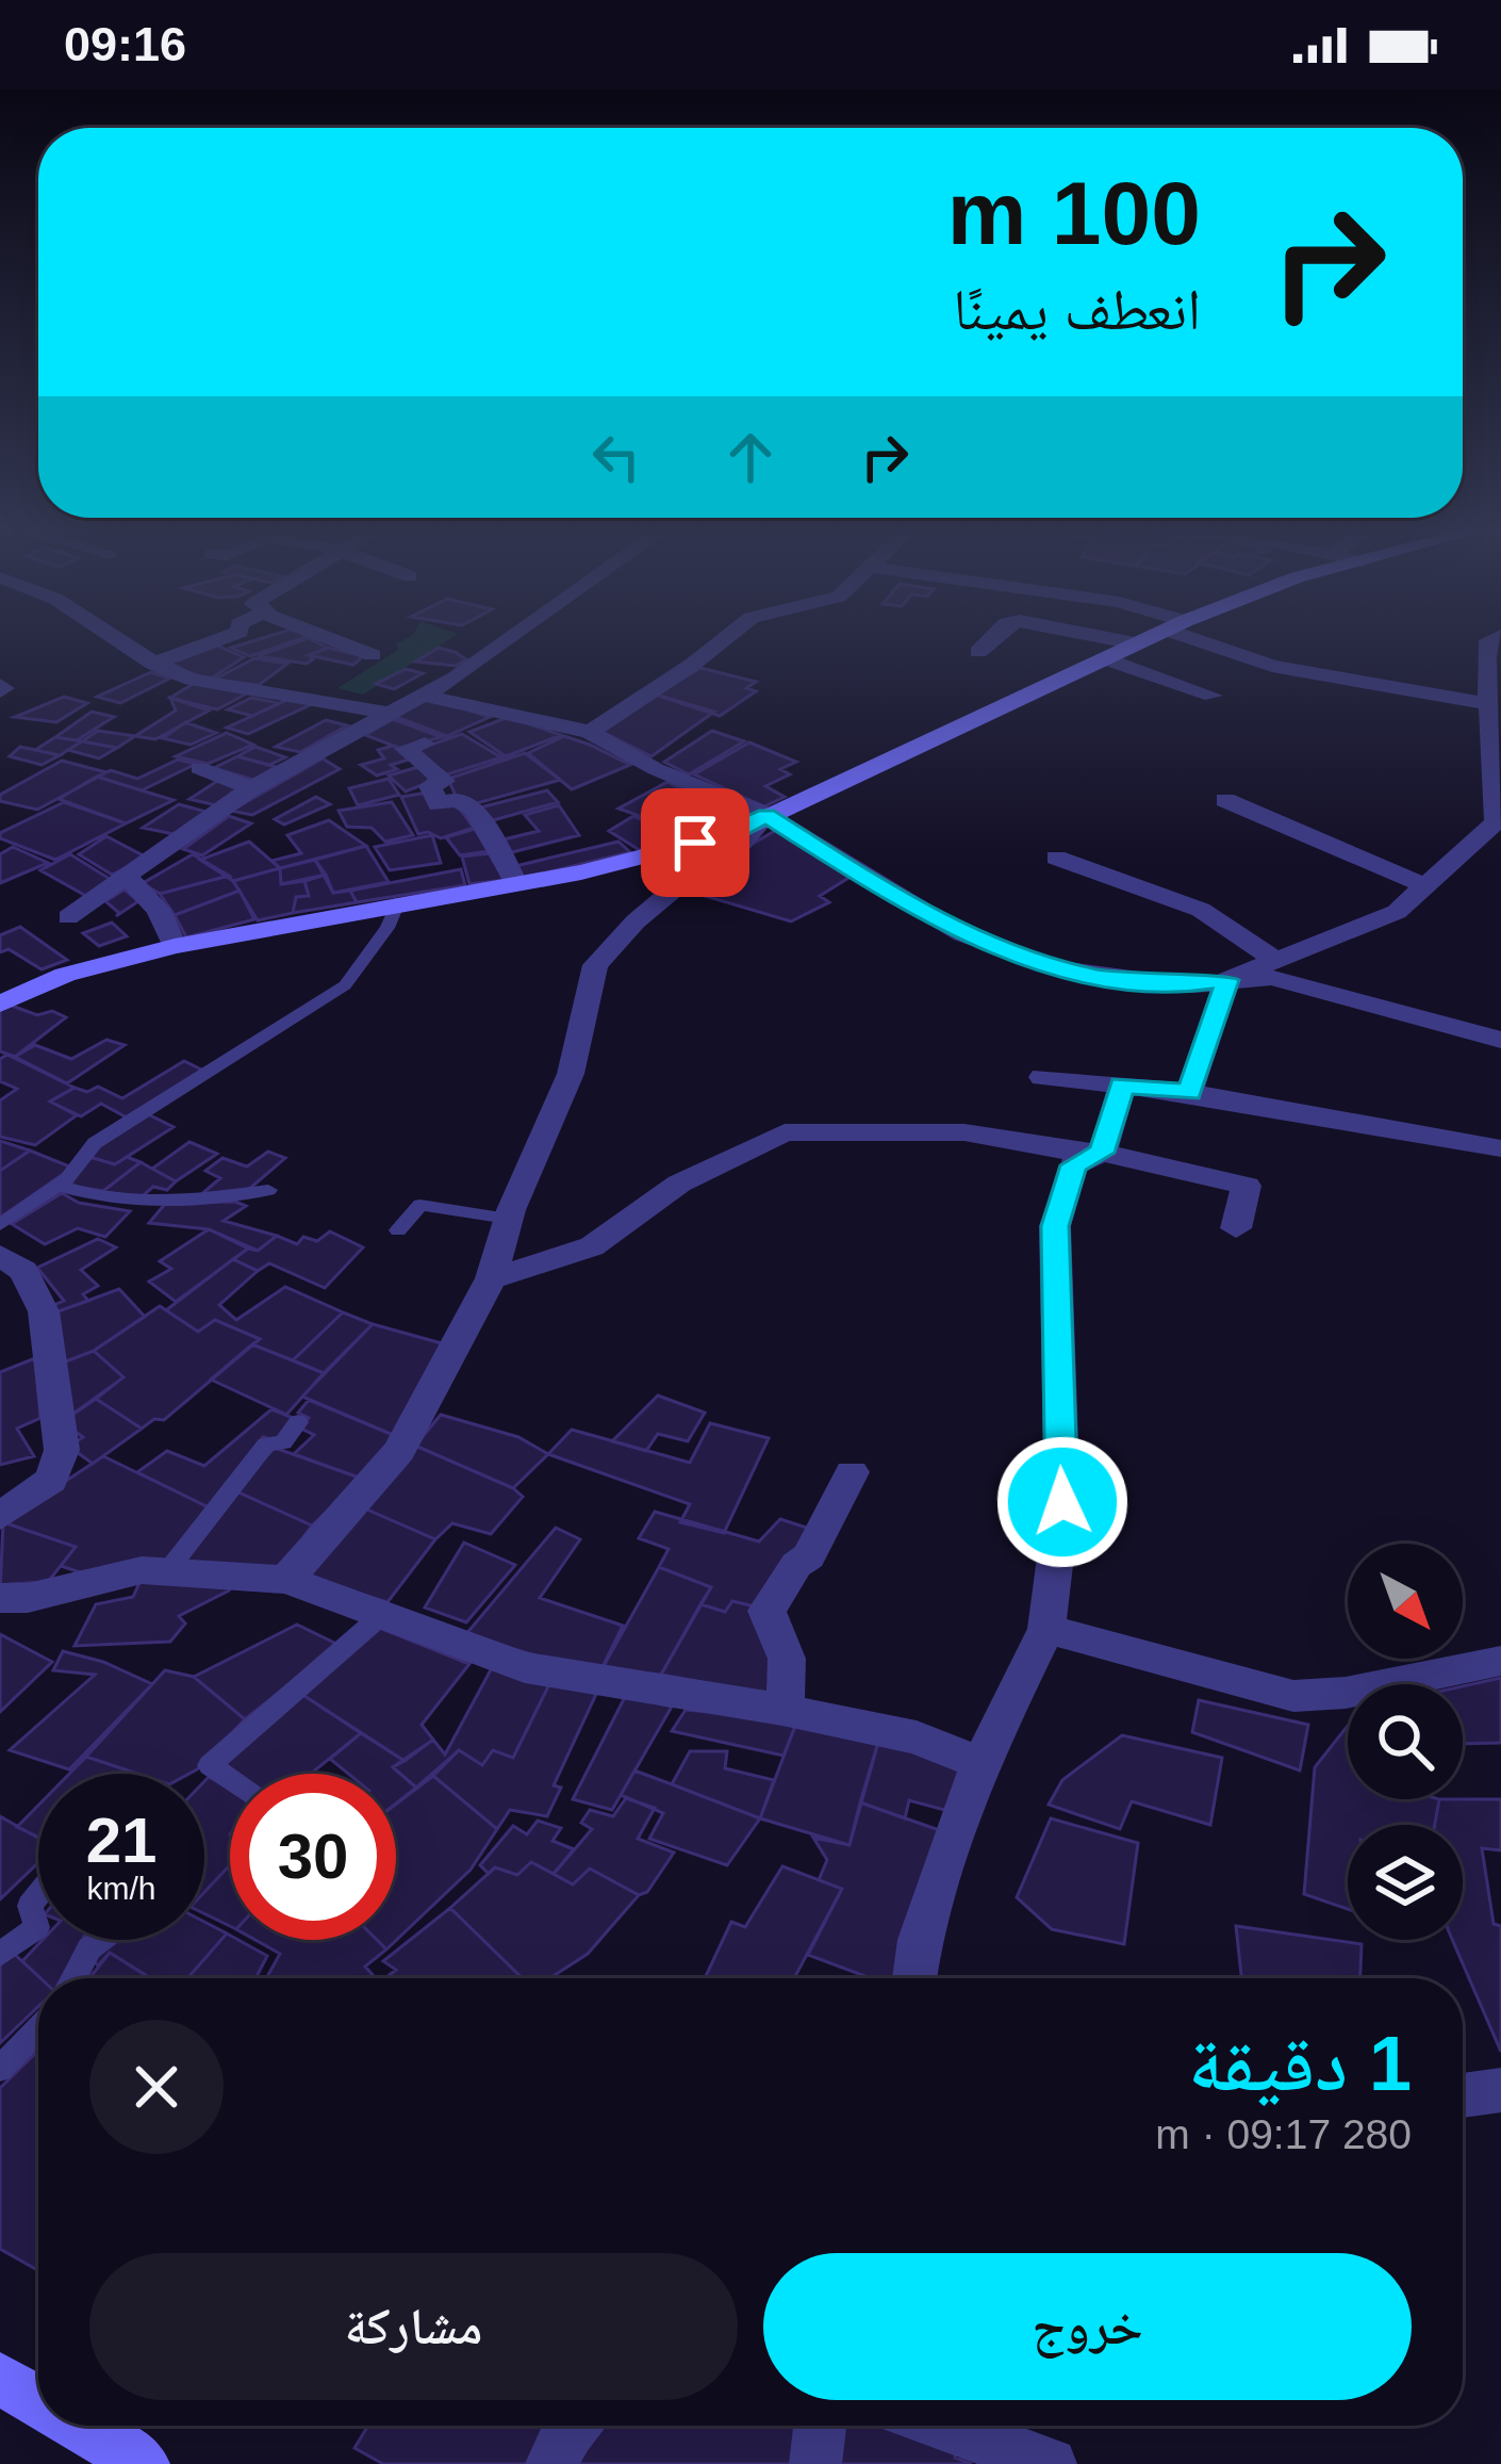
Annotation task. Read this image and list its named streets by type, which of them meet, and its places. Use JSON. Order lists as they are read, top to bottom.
{
  "north": "bottom right",
  "page": {
    "status": "09:16",
    "turn": ["100 m", "انعطف يمينًا"],
    "speed": "21 km/h",
    "limit": "30",
    "heading": ["1 دقيقة", "280 m · 09:17"],
    "buttons": ["خروج", "مشاركة"]
  }
}
